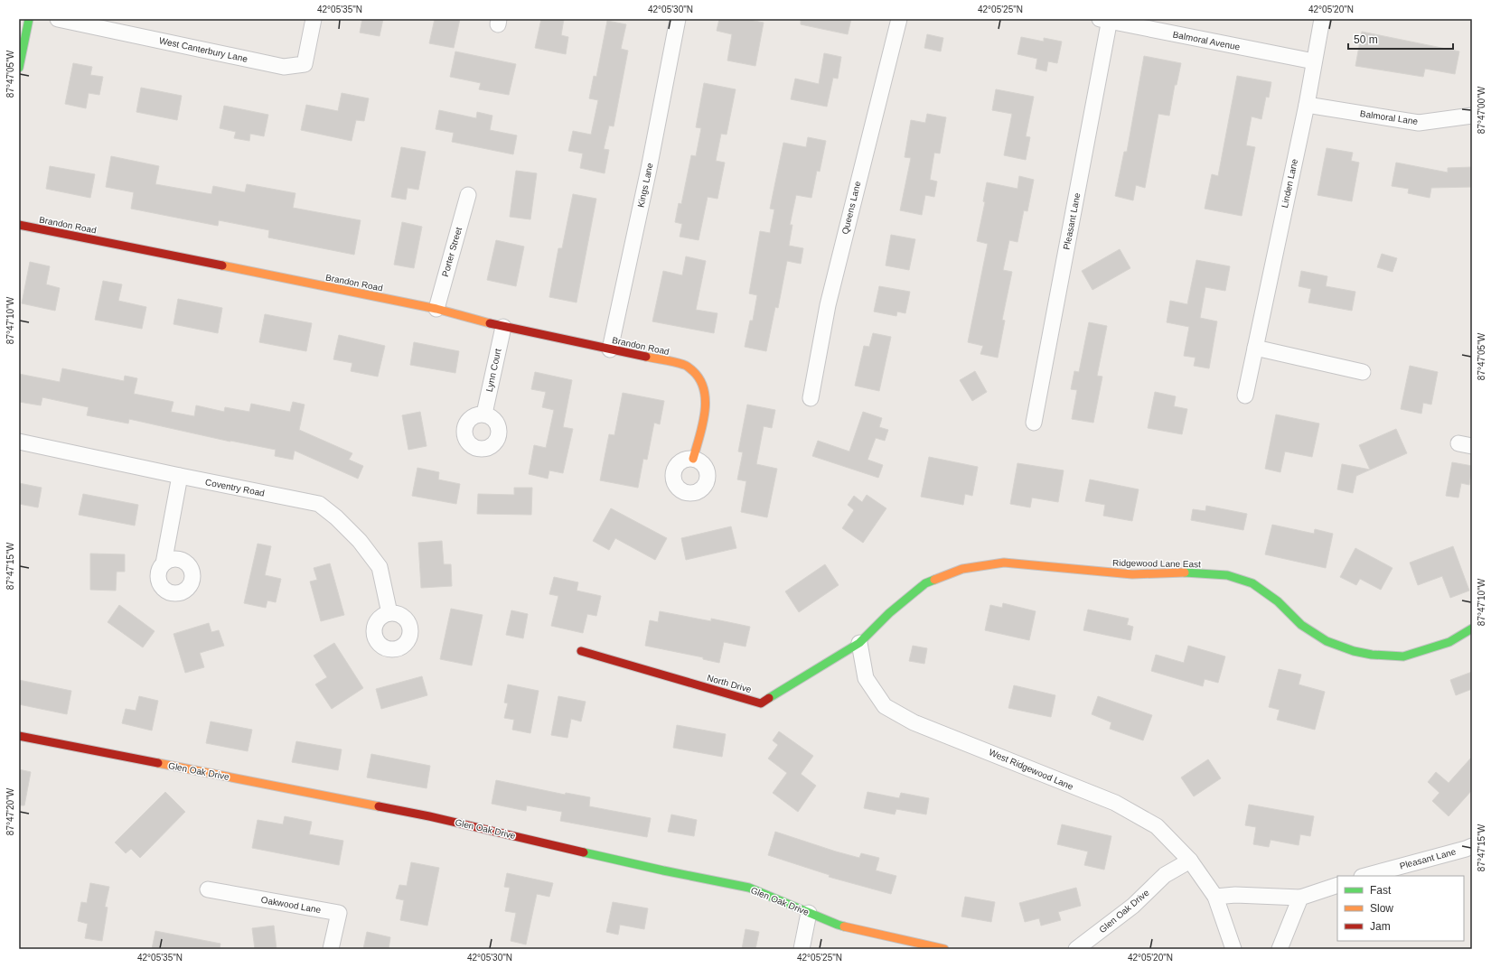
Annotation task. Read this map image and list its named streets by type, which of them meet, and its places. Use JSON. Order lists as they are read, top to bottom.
{
  "streets": {
    "street": [
      "Balmoral Avenue",
      "West Canterbury Lane",
      "Balmoral Lane",
      "Linden Lane",
      "Kings Lane",
      "Queens Lane",
      "Pleasant Lane",
      "Brandon Road",
      "Porter Street",
      "Lynn Court",
      "Coventry Road",
      "Ridgewood Lane East",
      "North Drive",
      "West Ridgewood Lane",
      "Glen Oak Drive",
      "Oakwood Lane"
    ]
  },
  "crossings": [
    ["Balmoral Avenue", "Linden Lane"],
    ["Balmoral Avenue", "Pleasant Lane"],
    ["Balmoral Lane", "Linden Lane"],
    ["Kings Lane", "Brandon Road"],
    ["Brandon Road", "Porter Street"],
    ["Brandon Road", "Lynn Court"],
    ["Ridgewood Lane East", "North Drive"],
    ["Ridgewood Lane East", "West Ridgewood Lane"],
    ["North Drive", "West Ridgewood Lane"],
    ["West Ridgewood Lane", "Glen Oak Drive"]
  ],
  "legend": ["Fast", "Slow", "Jam"],
  "scale_bar": "50 m",
  "coordinates": [
    "42°05'35\"N",
    "42°05'30\"N",
    "42°05'25\"N",
    "42°05'20\"N",
    "87°47'05\"W",
    "87°47'00\"W",
    "87°47'10\"W",
    "87°47'15\"W",
    "87°47'20\"W"
  ]
}
